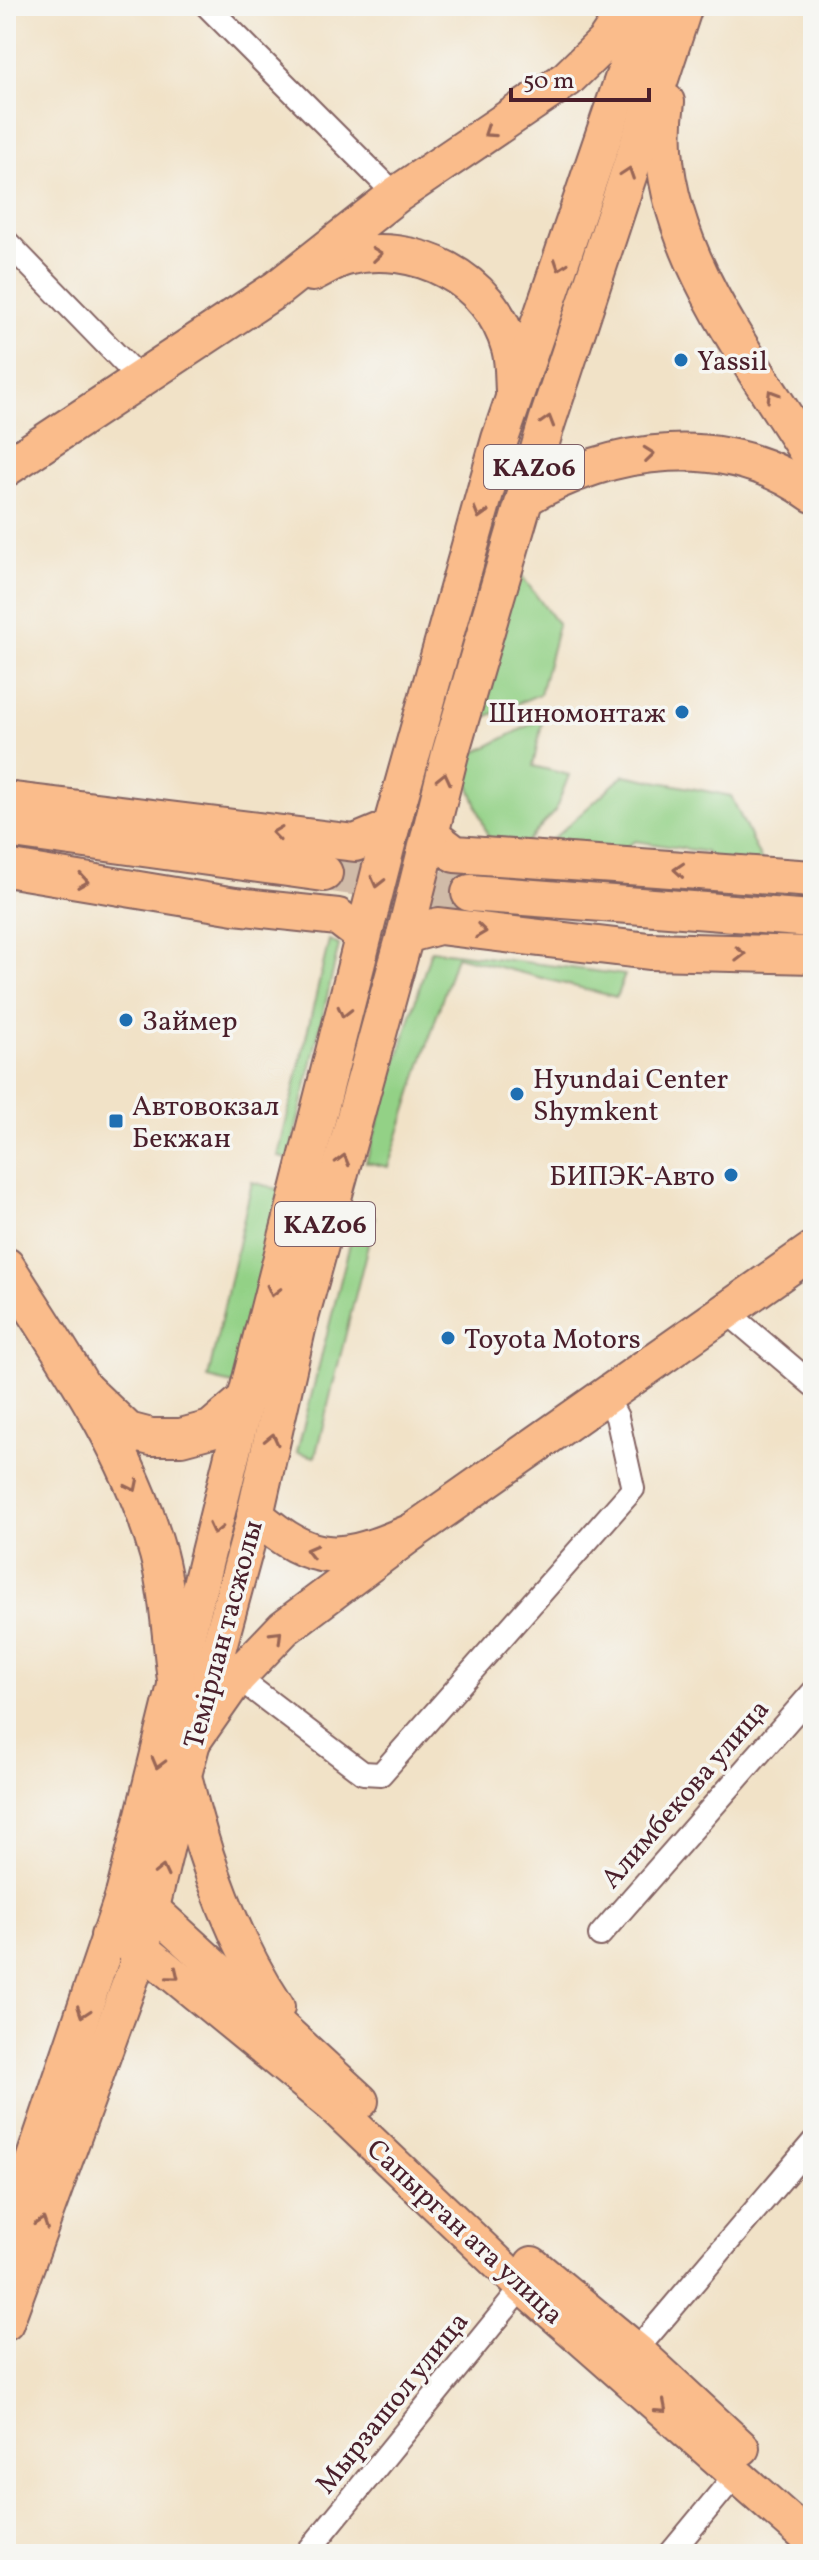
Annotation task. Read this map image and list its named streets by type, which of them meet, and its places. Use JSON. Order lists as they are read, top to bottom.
{
  "streets": {
    "highway": ["KАZ06", "Темірлан тасжолы"],
    "main road": ["Сапырган ата улица"],
    "street": ["Алимбекова улица", "Мырзашол улица"]
  },
  "crossings": [
    ["KАZ06", "Темірлан тасжолы"],
    ["Темірлан тасжолы", "Сапырган ата улица"],
    ["Сапырган ата улица", "Мырзашол улица"]
  ],
  "places": {
    "other": [
      "Yassil",
      "Шиномонтаж",
      "Займер",
      "Hyundai Center Shymkent",
      "БИПЭК-Авто",
      "Toyota Motors"
    ],
    "transit": ["Автовокзал Бекжан"]
  },
  "scale_bar": "50 m"
}
